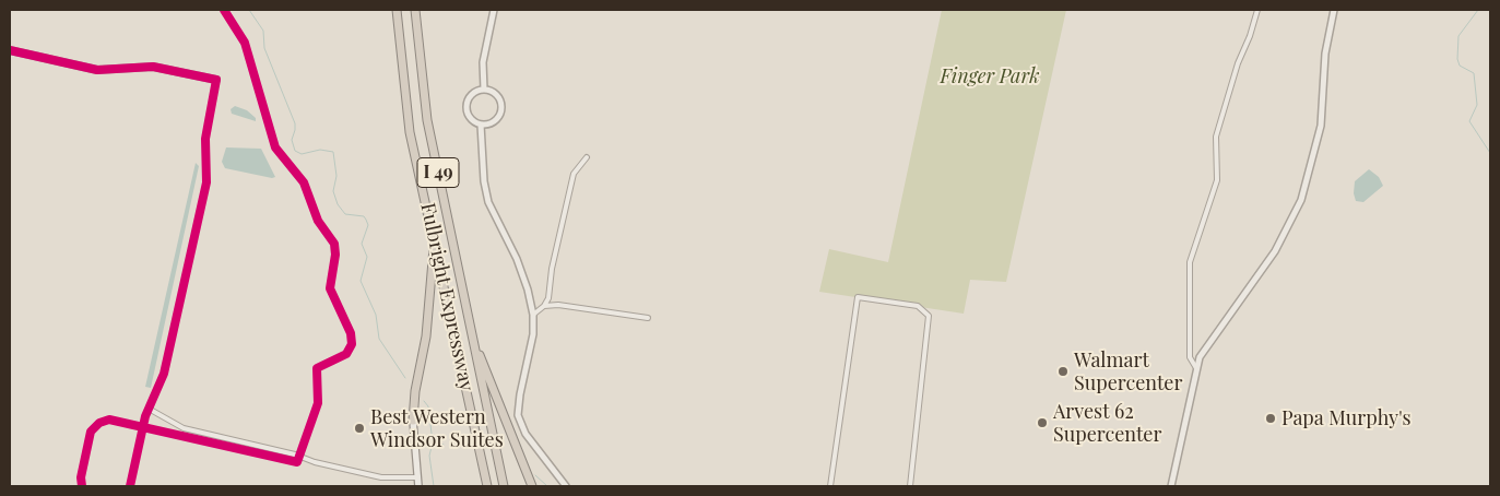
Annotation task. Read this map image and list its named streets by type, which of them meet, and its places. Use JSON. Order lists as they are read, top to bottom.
{
  "streets": {
    "highway": ["I 49", "Fulbright Expressway"]
  },
  "parks": ["Finger Park"],
  "places": [
    "Walmart Supercenter",
    "Papa Murphy's",
    "Arvest 62 Supercenter",
    "Best Western Windsor Suites"
  ]
}
